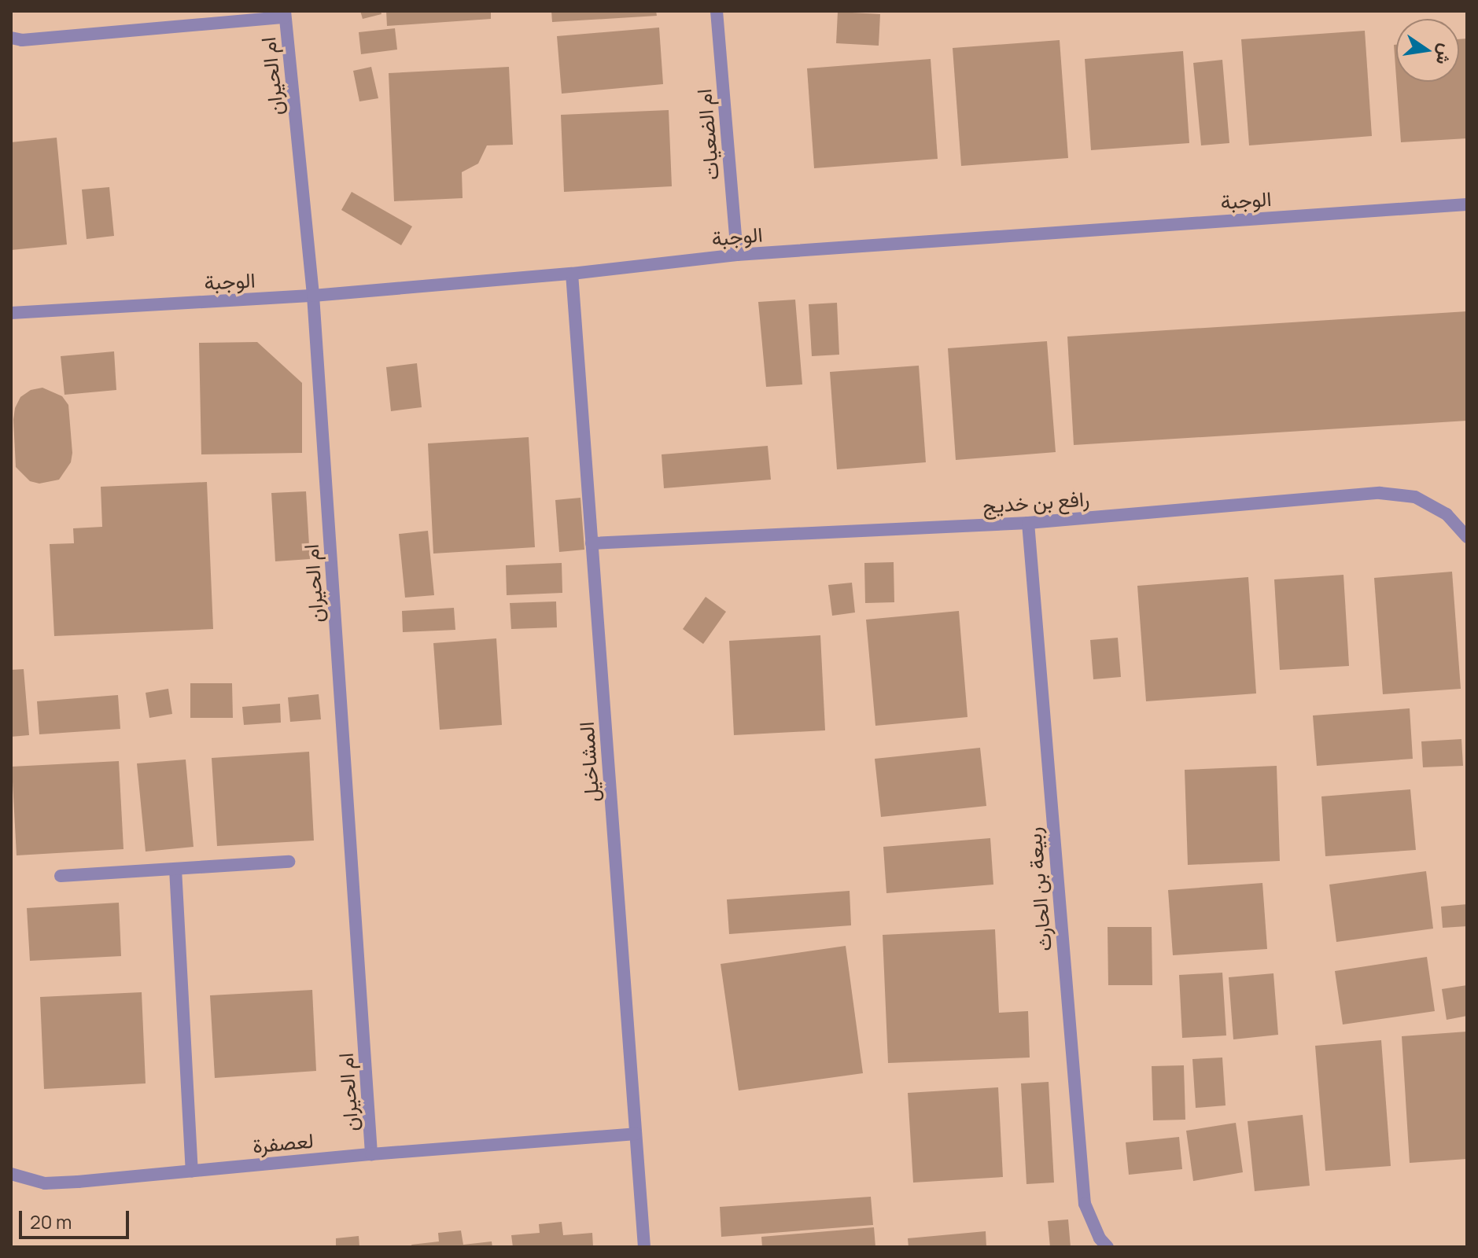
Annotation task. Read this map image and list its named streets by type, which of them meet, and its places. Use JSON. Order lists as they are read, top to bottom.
{
  "streets": {
    "street": [
      "ام الحيران",
      "ام الضعيات",
      "الوجبة",
      "رافع بن خديج",
      "المشاخيل",
      "ربيعة بن الحارث",
      "لعصفرة"
    ]
  },
  "crossings": [
    ["ام الحيران", "الوجبة"],
    ["ام الحيران", "لعصفرة"],
    ["ام الضعيات", "الوجبة"],
    ["الوجبة", "المشاخيل"],
    ["رافع بن خديج", "المشاخيل"],
    ["رافع بن خديج", "ربيعة بن الحارث"],
    ["المشاخيل", "لعصفرة"]
  ],
  "scale_bar": "20 m",
  "north": "right"
}
